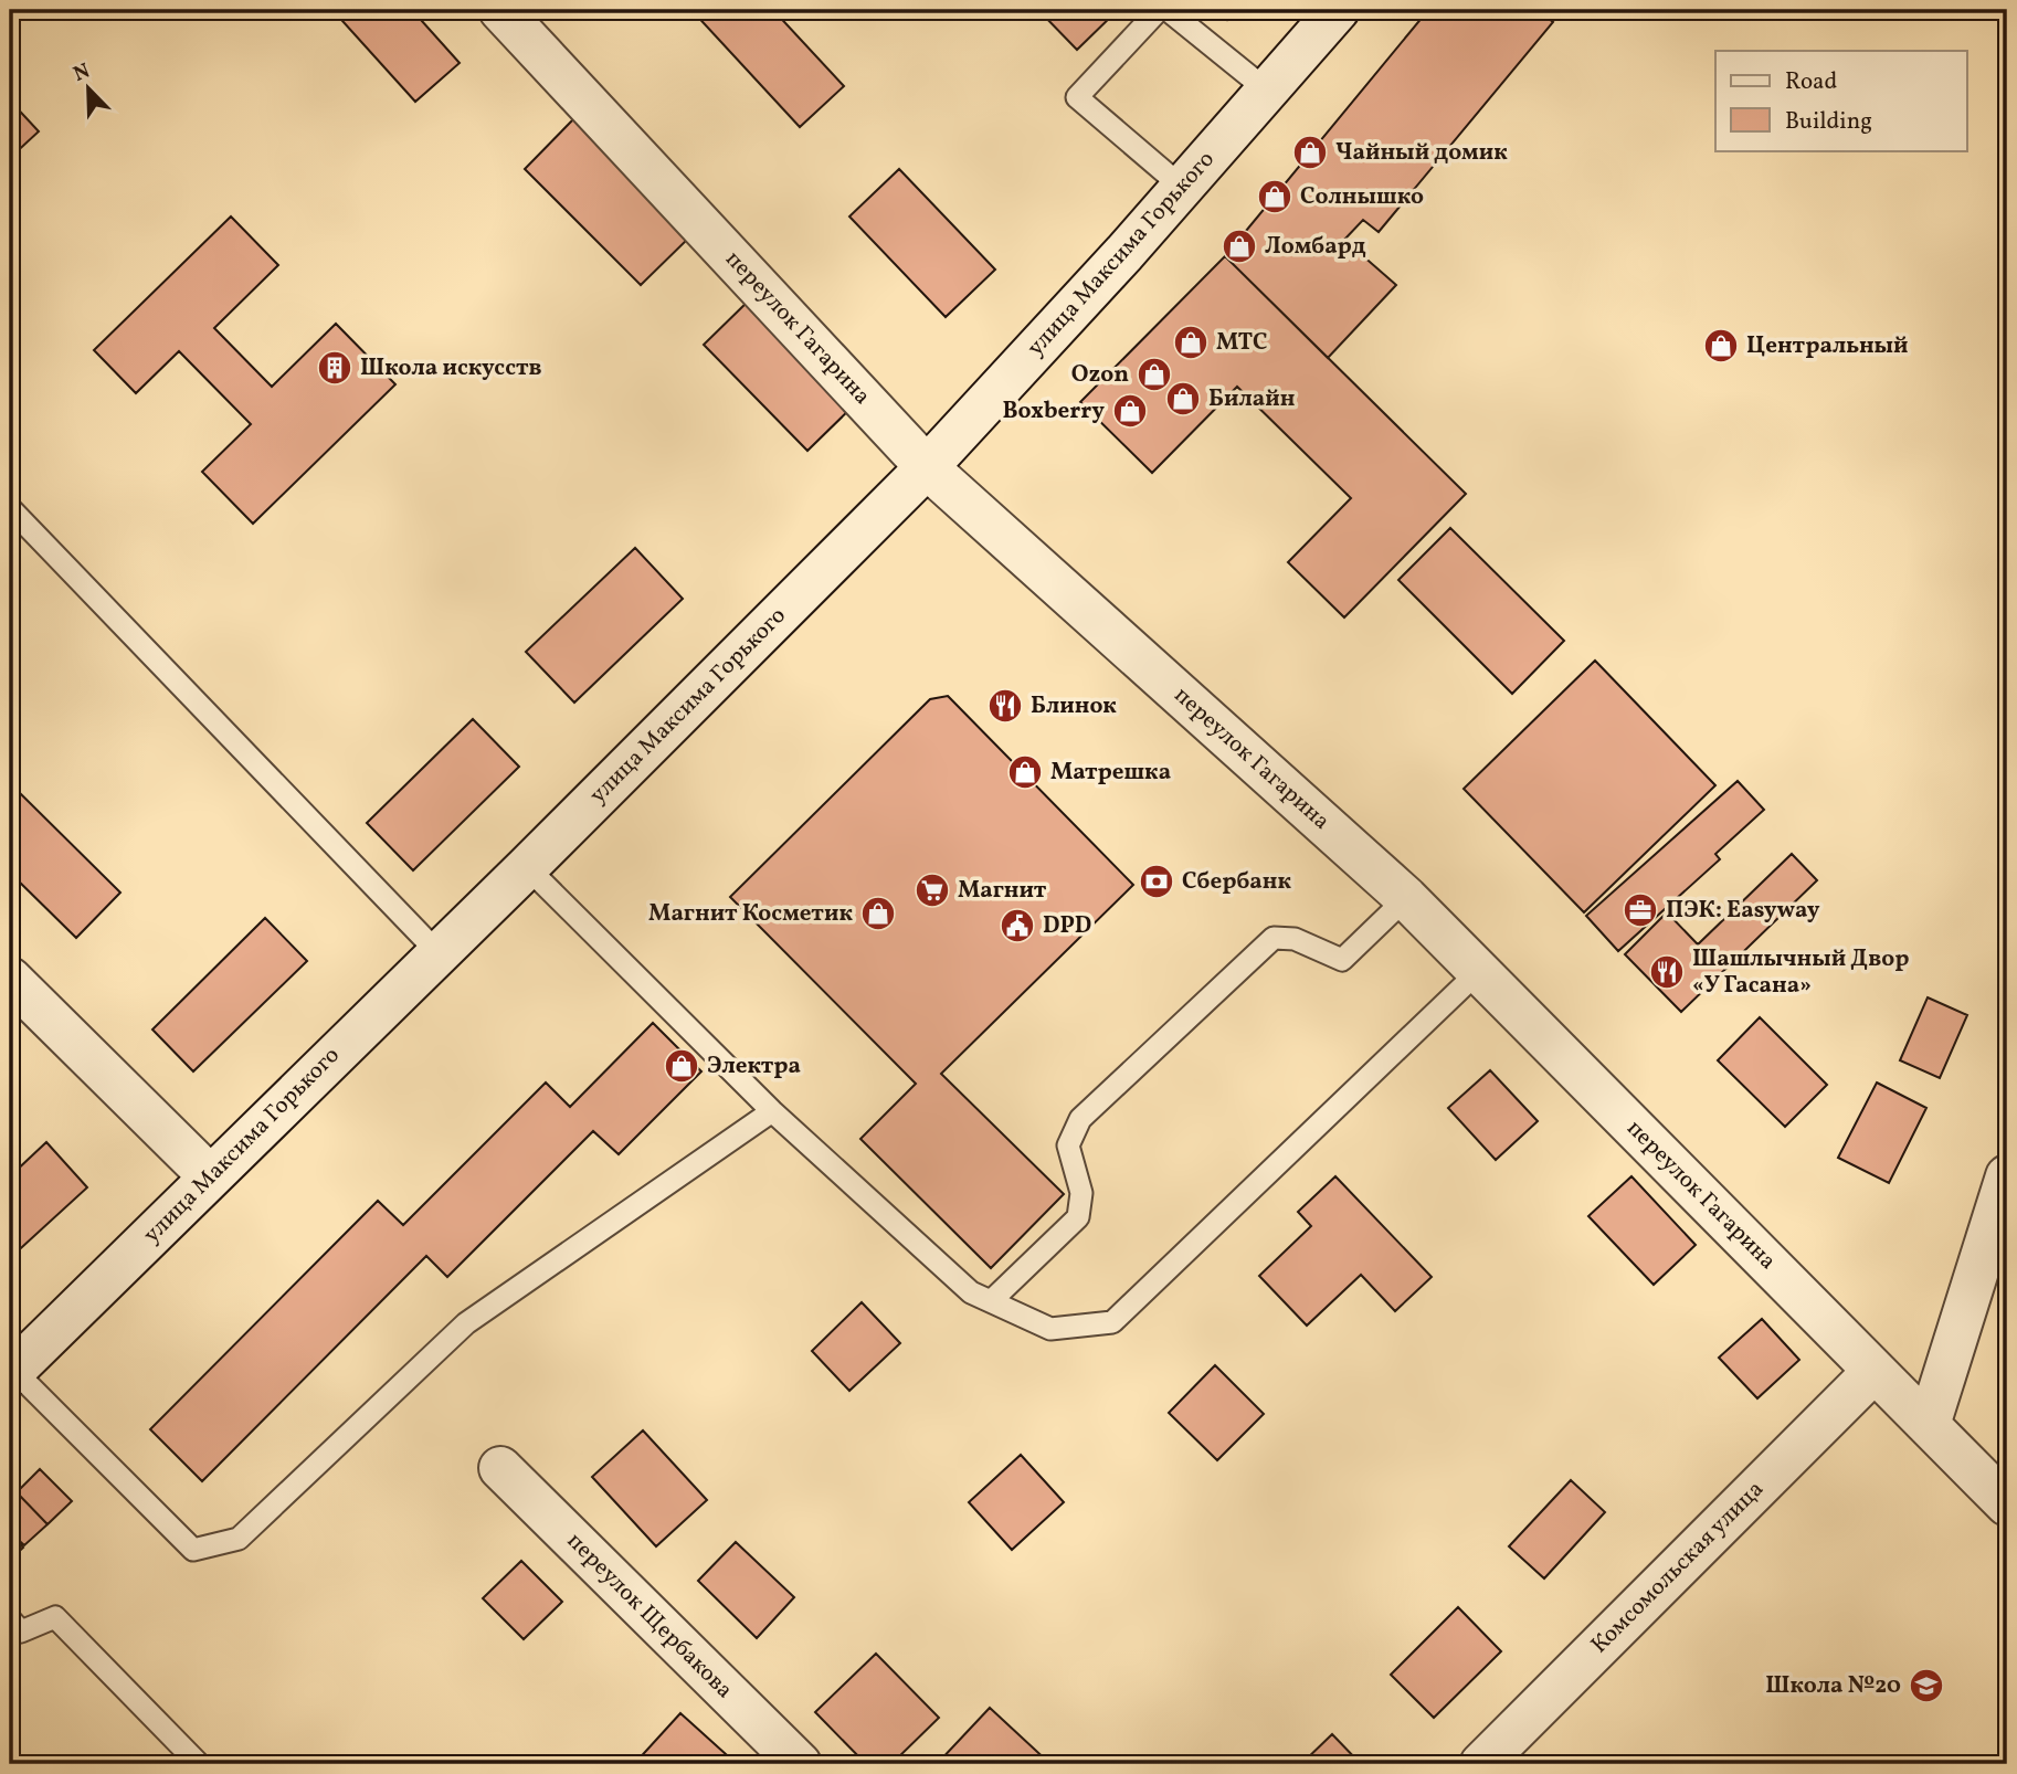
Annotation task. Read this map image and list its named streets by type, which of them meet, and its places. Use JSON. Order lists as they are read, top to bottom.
{
  "streets": {
    "street": [
      "улица Максима Горького",
      "переулок Гагарина",
      "Комсомольская улица",
      "переулок Щербакова"
    ]
  },
  "crossings": [
    ["улица Максима Горького", "переулок Гагарина"],
    ["переулок Гагарина", "Комсомольская улица"]
  ],
  "places": {
    "shop": [
      "Чайный домик",
      "Солнышко",
      "Ломбард",
      "МТС",
      "Центральный",
      "Ozon",
      "Билайн",
      "Boxberry",
      "Матрешка",
      "Магнит Косметик",
      "Электра"
    ],
    "building": ["Школа искусств"],
    "restaurant": ["Блинок", "Шашлычный Двор «У Гасана»"],
    "bank": ["Сбербанк"],
    "supermarket": ["Магнит"],
    "office": ["ПЭК: Easyway"],
    "public building": ["DPD"],
    "school or university": ["Школа №20"]
  },
  "legend": ["Road", "Building"],
  "north": "top left"
}
